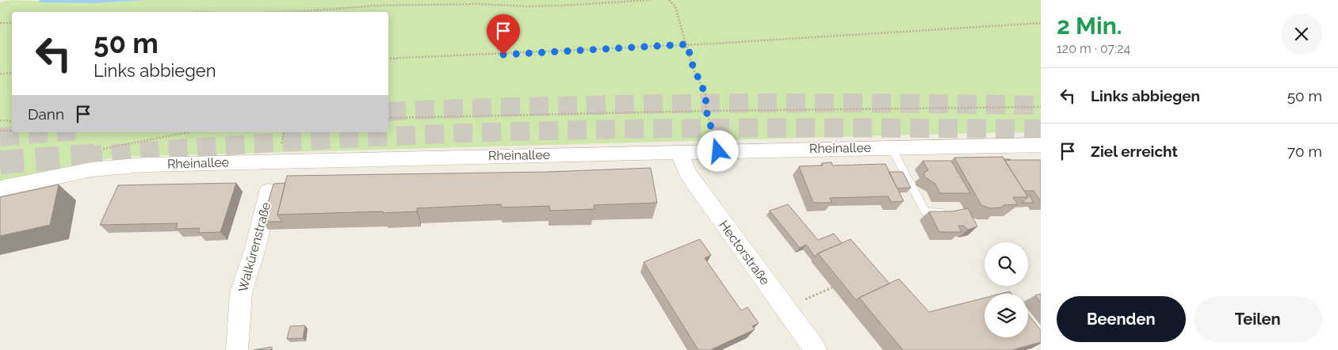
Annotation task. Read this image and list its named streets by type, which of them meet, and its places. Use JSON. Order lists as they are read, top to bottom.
{
  "streets": {
    "street": ["Rheinallee", "Walkürenstraße", "Hectorstraße"]
  },
  "crossings": [
    ["Rheinallee", "Hectorstraße"]
  ],
  "page": {
    "heading": ["2 Min.", "120 m · 07:24"],
    "turn": ["50 m", "Links abbiegen"],
    "list": [
      {
        "name": "Links abbiegen",
        "value": "50 m"
      },
      {
        "name": "Ziel erreicht",
        "value": "70 m"
      }
    ],
    "then": "Dann",
    "buttons": ["Beenden", "Teilen"]
  }
}
